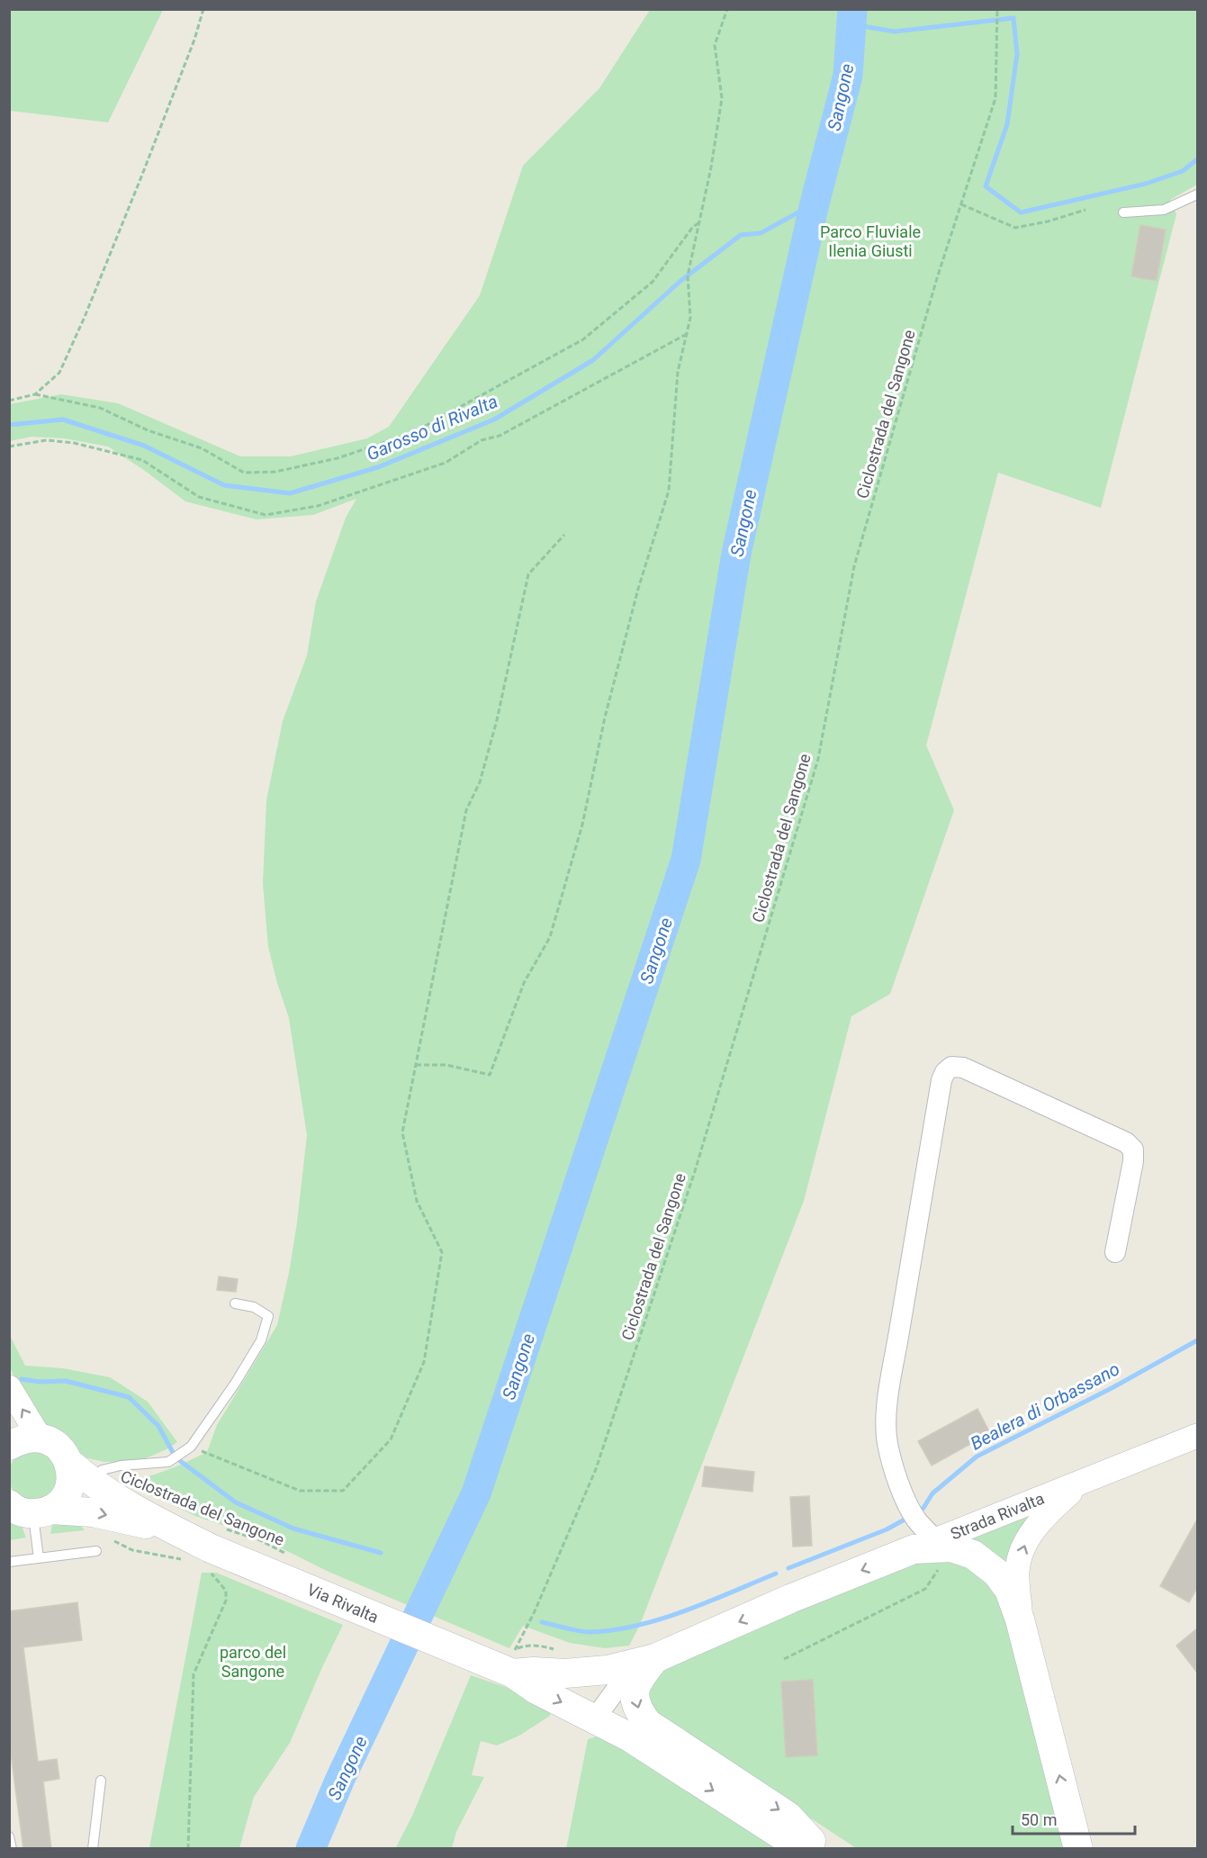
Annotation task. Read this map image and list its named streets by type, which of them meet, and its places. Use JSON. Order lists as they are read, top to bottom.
{
  "streets": {
    "main road": ["Via Rivalta"],
    "street": ["Strada Rivalta"],
    "path": ["Ciclostrada del Sangone"]
  },
  "crossings": [
    ["Ciclostrada del Sangone", "Via Rivalta"]
  ],
  "water": ["Sangone", "Garosso di Rivalta", "Bealera di Orbassano"],
  "parks": ["Parco Fluviale Ilenia Giusti", "parco del Sangone"],
  "scale_bar": "50 m"
}
